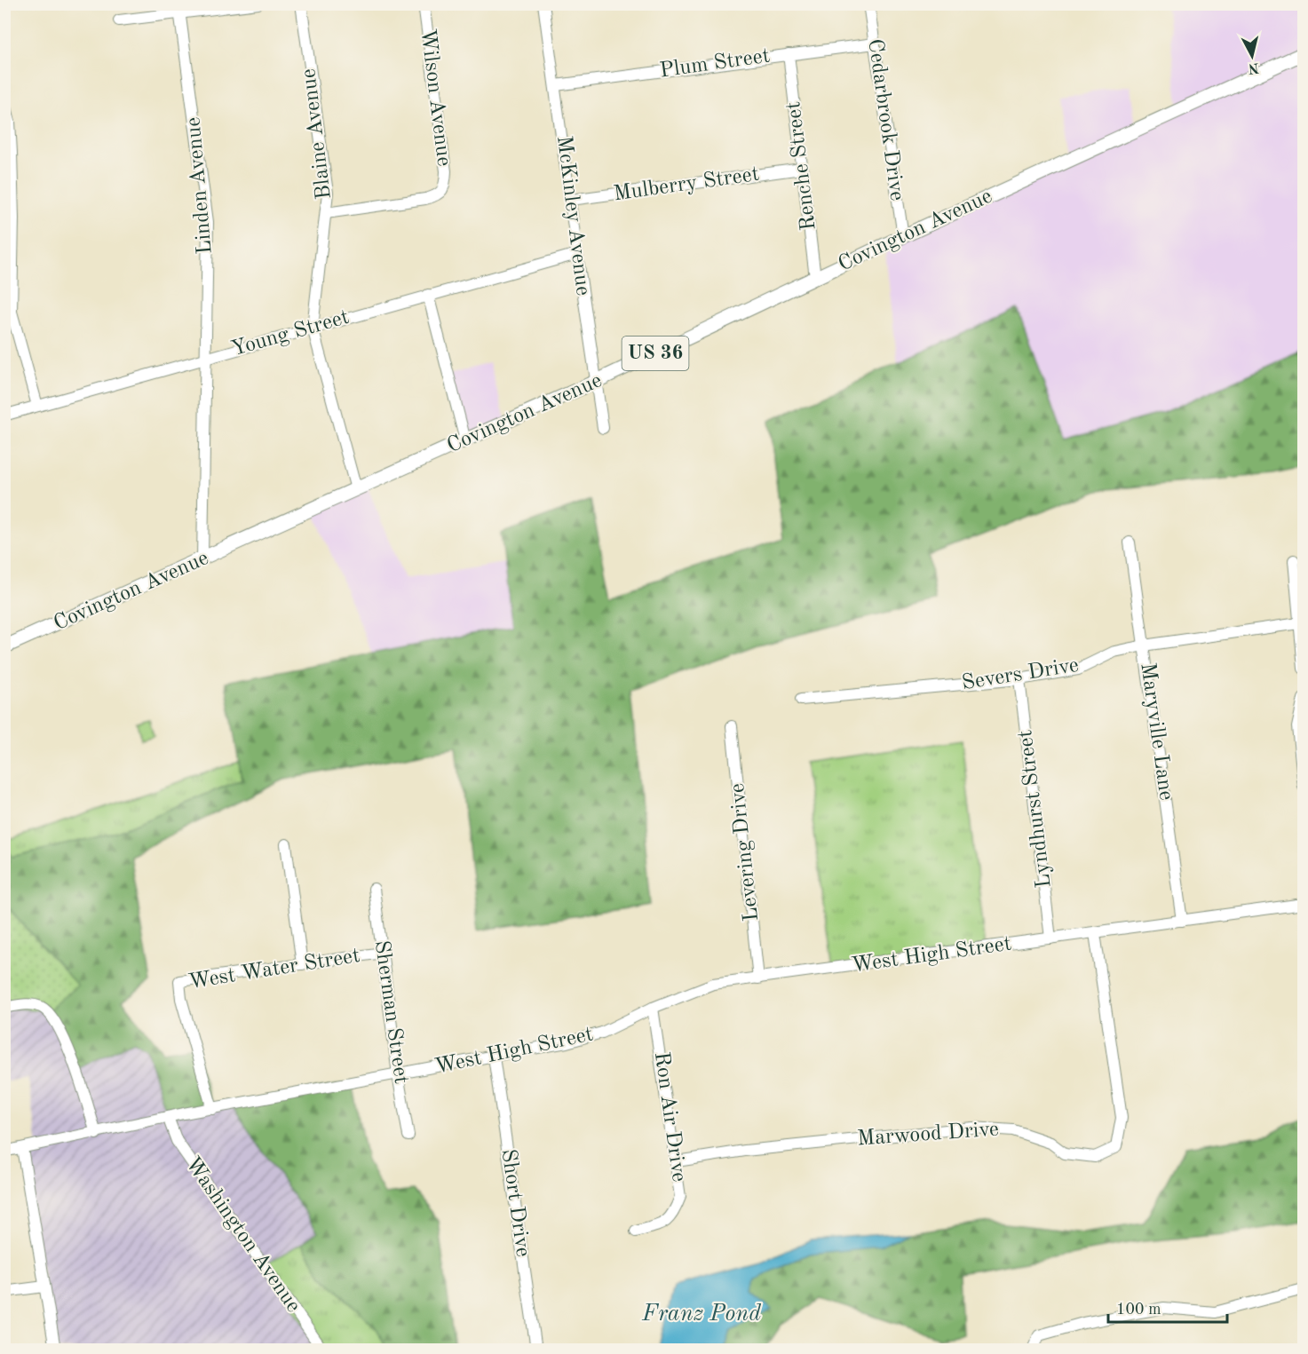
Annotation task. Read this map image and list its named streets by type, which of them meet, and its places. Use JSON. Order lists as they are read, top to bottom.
{
  "streets": {
    "main road": ["Covington Avenue", "US 36"],
    "street": [
      "Plum Street",
      "Wilson Avenue",
      "Cedarbrook Drive",
      "Blaine Avenue",
      "Renche Street",
      "Mulberry Street",
      "Linden Avenue",
      "McKinley Avenue",
      "Young Street",
      "Severs Drive",
      "Maryville Lane",
      "Lyndhurst Street",
      "Levering Drive",
      "West High Street",
      "West Water Street",
      "Sherman Street",
      "Ron Air Drive",
      "Marwood Drive",
      "Short Drive",
      "Washington Avenue"
    ]
  },
  "crossings": [
    ["Plum Street", "Cedarbrook Drive"],
    ["Plum Street", "Renche Street"],
    ["Plum Street", "McKinley Avenue"],
    ["Wilson Avenue", "Blaine Avenue"],
    ["Cedarbrook Drive", "Covington Avenue"],
    ["Blaine Avenue", "Young Street"],
    ["Renche Street", "Mulberry Street"],
    ["Renche Street", "Covington Avenue"],
    ["Mulberry Street", "McKinley Avenue"],
    ["Linden Avenue", "Covington Avenue"],
    ["Linden Avenue", "Young Street"],
    ["McKinley Avenue", "Covington Avenue"],
    ["McKinley Avenue", "Young Street"],
    ["Severs Drive", "Maryville Lane"],
    ["Severs Drive", "Lyndhurst Street"],
    ["Maryville Lane", "West High Street"],
    ["Lyndhurst Street", "West High Street"],
    ["Levering Drive", "West High Street"],
    ["West High Street", "West Water Street"],
    ["West High Street", "Sherman Street"],
    ["West High Street", "Ron Air Drive"],
    ["West High Street", "Marwood Drive"],
    ["West High Street", "Short Drive"],
    ["West High Street", "Washington Avenue"],
    ["West Water Street", "Sherman Street"],
    ["Ron Air Drive", "Marwood Drive"]
  ],
  "water": ["Franz Pond"],
  "scale_bar": "100 m",
  "north": "bottom"
}
